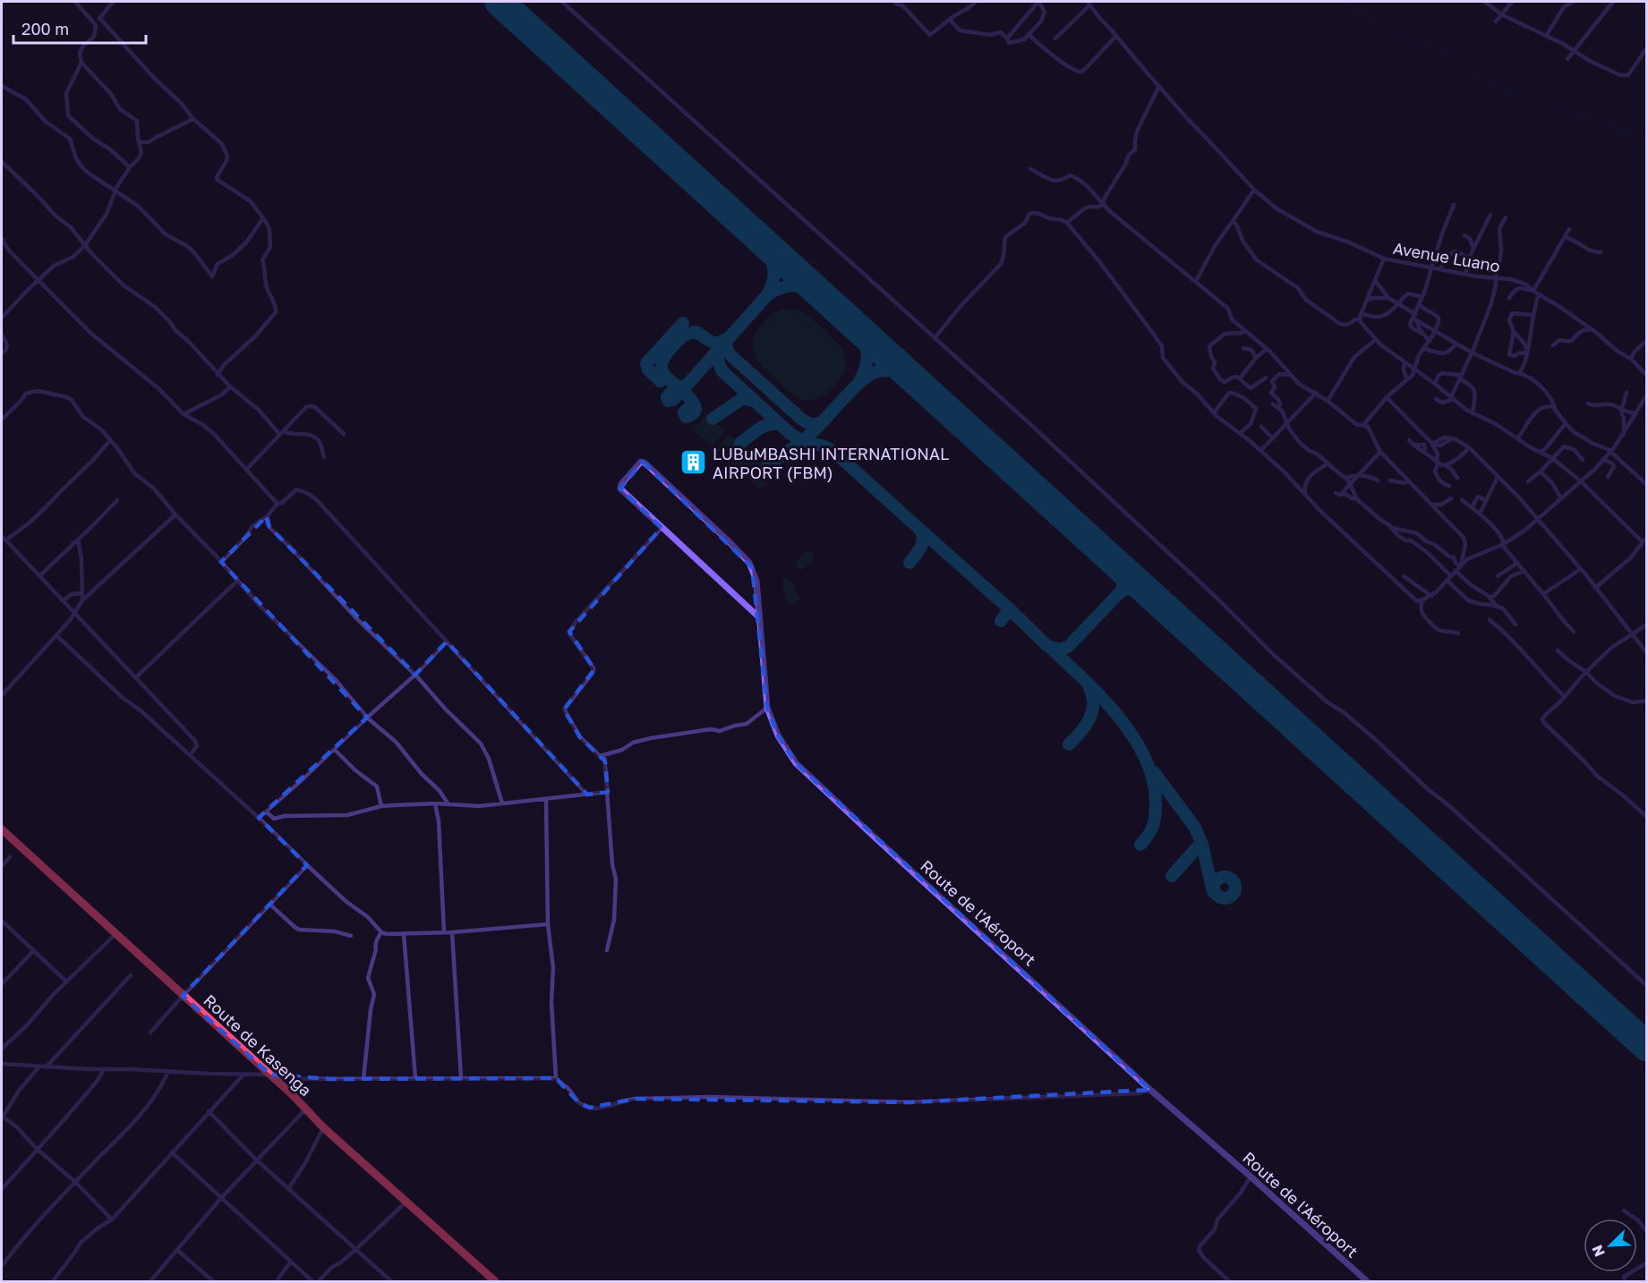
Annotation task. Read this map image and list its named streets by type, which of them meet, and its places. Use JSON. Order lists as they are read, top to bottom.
{
  "streets": {
    "highway": ["Route de Kasenga"],
    "main road": ["Route de l'Aéroport"],
    "street": ["Avenue Luano"]
  },
  "places": {
    "building": ["LUBuMBASHI INTERNATIONAL AIRPORT (FBM)"]
  },
  "scale_bar": "200 m",
  "north": "bottom left"
}
